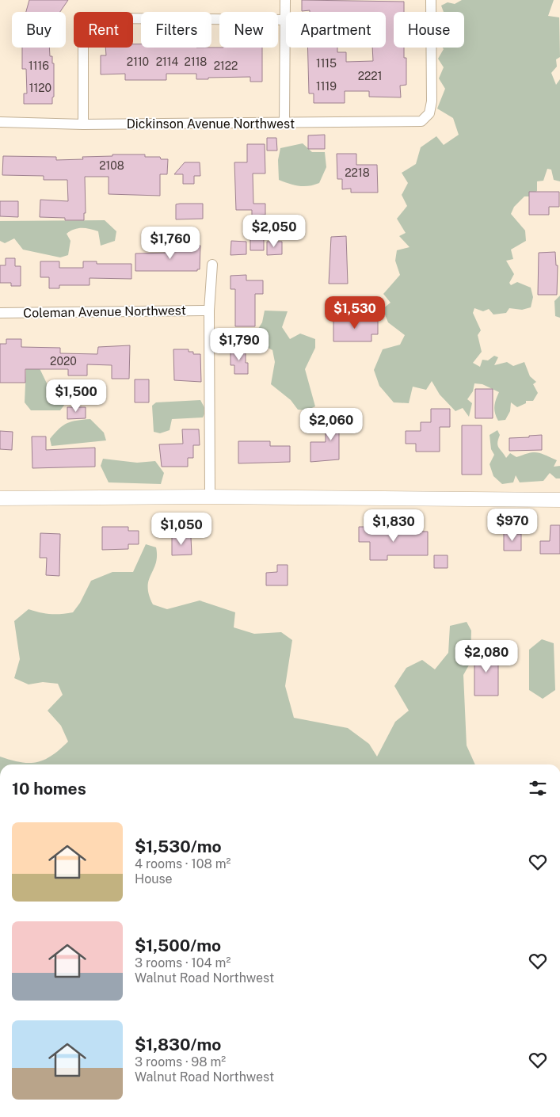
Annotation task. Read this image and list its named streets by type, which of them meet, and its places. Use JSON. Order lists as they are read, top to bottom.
{
  "streets": {
    "street": ["Dickinson Avenue Northwest", "Coleman Avenue Northwest"]
  },
  "house_numbers": [
    "2110",
    "2114",
    "2118",
    "1115",
    "1116",
    "2122",
    "2221",
    "1119",
    "1120",
    "2108",
    "2218",
    "2020"
  ],
  "page": {
    "chip": [
      "Buy",
      "Rent",
      "Filters",
      "New",
      "Apartment",
      "House"
    ],
    "price": [
      "$2,050",
      "$1,760",
      "$1,530",
      "$1,790",
      "$1,500",
      "$2,060",
      "$970",
      "$1,830",
      "$1,050",
      "$2,080"
    ],
    "heading": "10 homes",
    "list": [
      {
        "name": "$1,530/mo",
        "note": "4 rooms · 108 m² · House"
      },
      {
        "name": "$1,500/mo",
        "note": "3 rooms · 104 m² · Walnut Road Northwest"
      },
      {
        "name": "$1,830/mo",
        "note": "3 rooms · 98 m² · Walnut Road Northwest"
      }
    ]
  }
}
